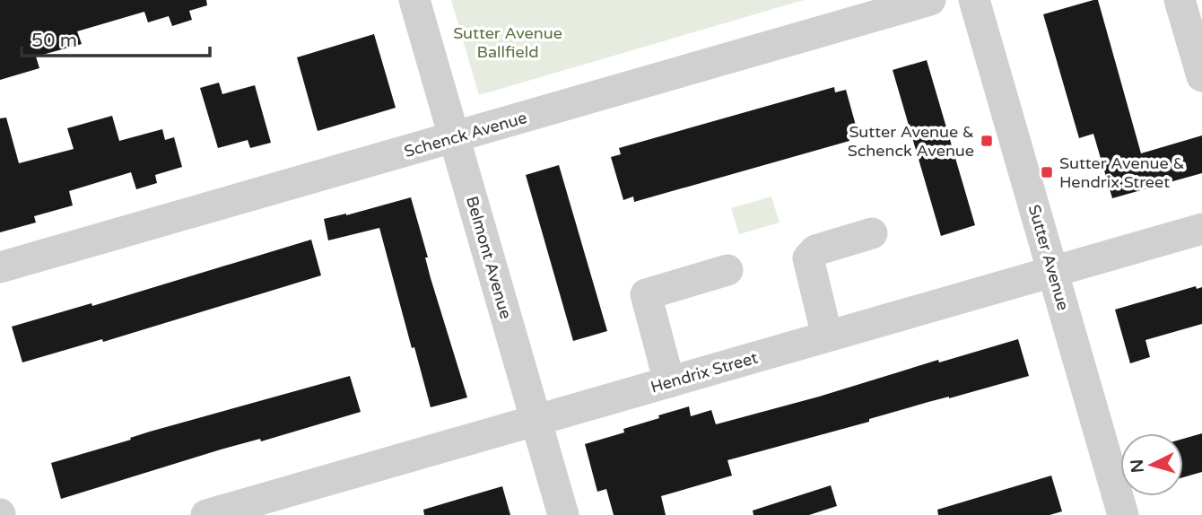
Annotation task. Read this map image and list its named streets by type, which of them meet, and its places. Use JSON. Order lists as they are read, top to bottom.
{
  "streets": {
    "street": [
      "Schenck Avenue",
      "Belmont Avenue",
      "Sutter Avenue",
      "Hendrix Street"
    ]
  },
  "crossings": [
    ["Schenck Avenue", "Belmont Avenue"],
    ["Belmont Avenue", "Hendrix Street"],
    ["Sutter Avenue", "Hendrix Street"]
  ],
  "parks": ["Sutter Avenue Ballfield"],
  "places": {
    "transit": ["Sutter Avenue & Schenck Avenue", "Sutter Avenue & Hendrix Street"]
  },
  "scale_bar": "50 m",
  "north": "left"
}
